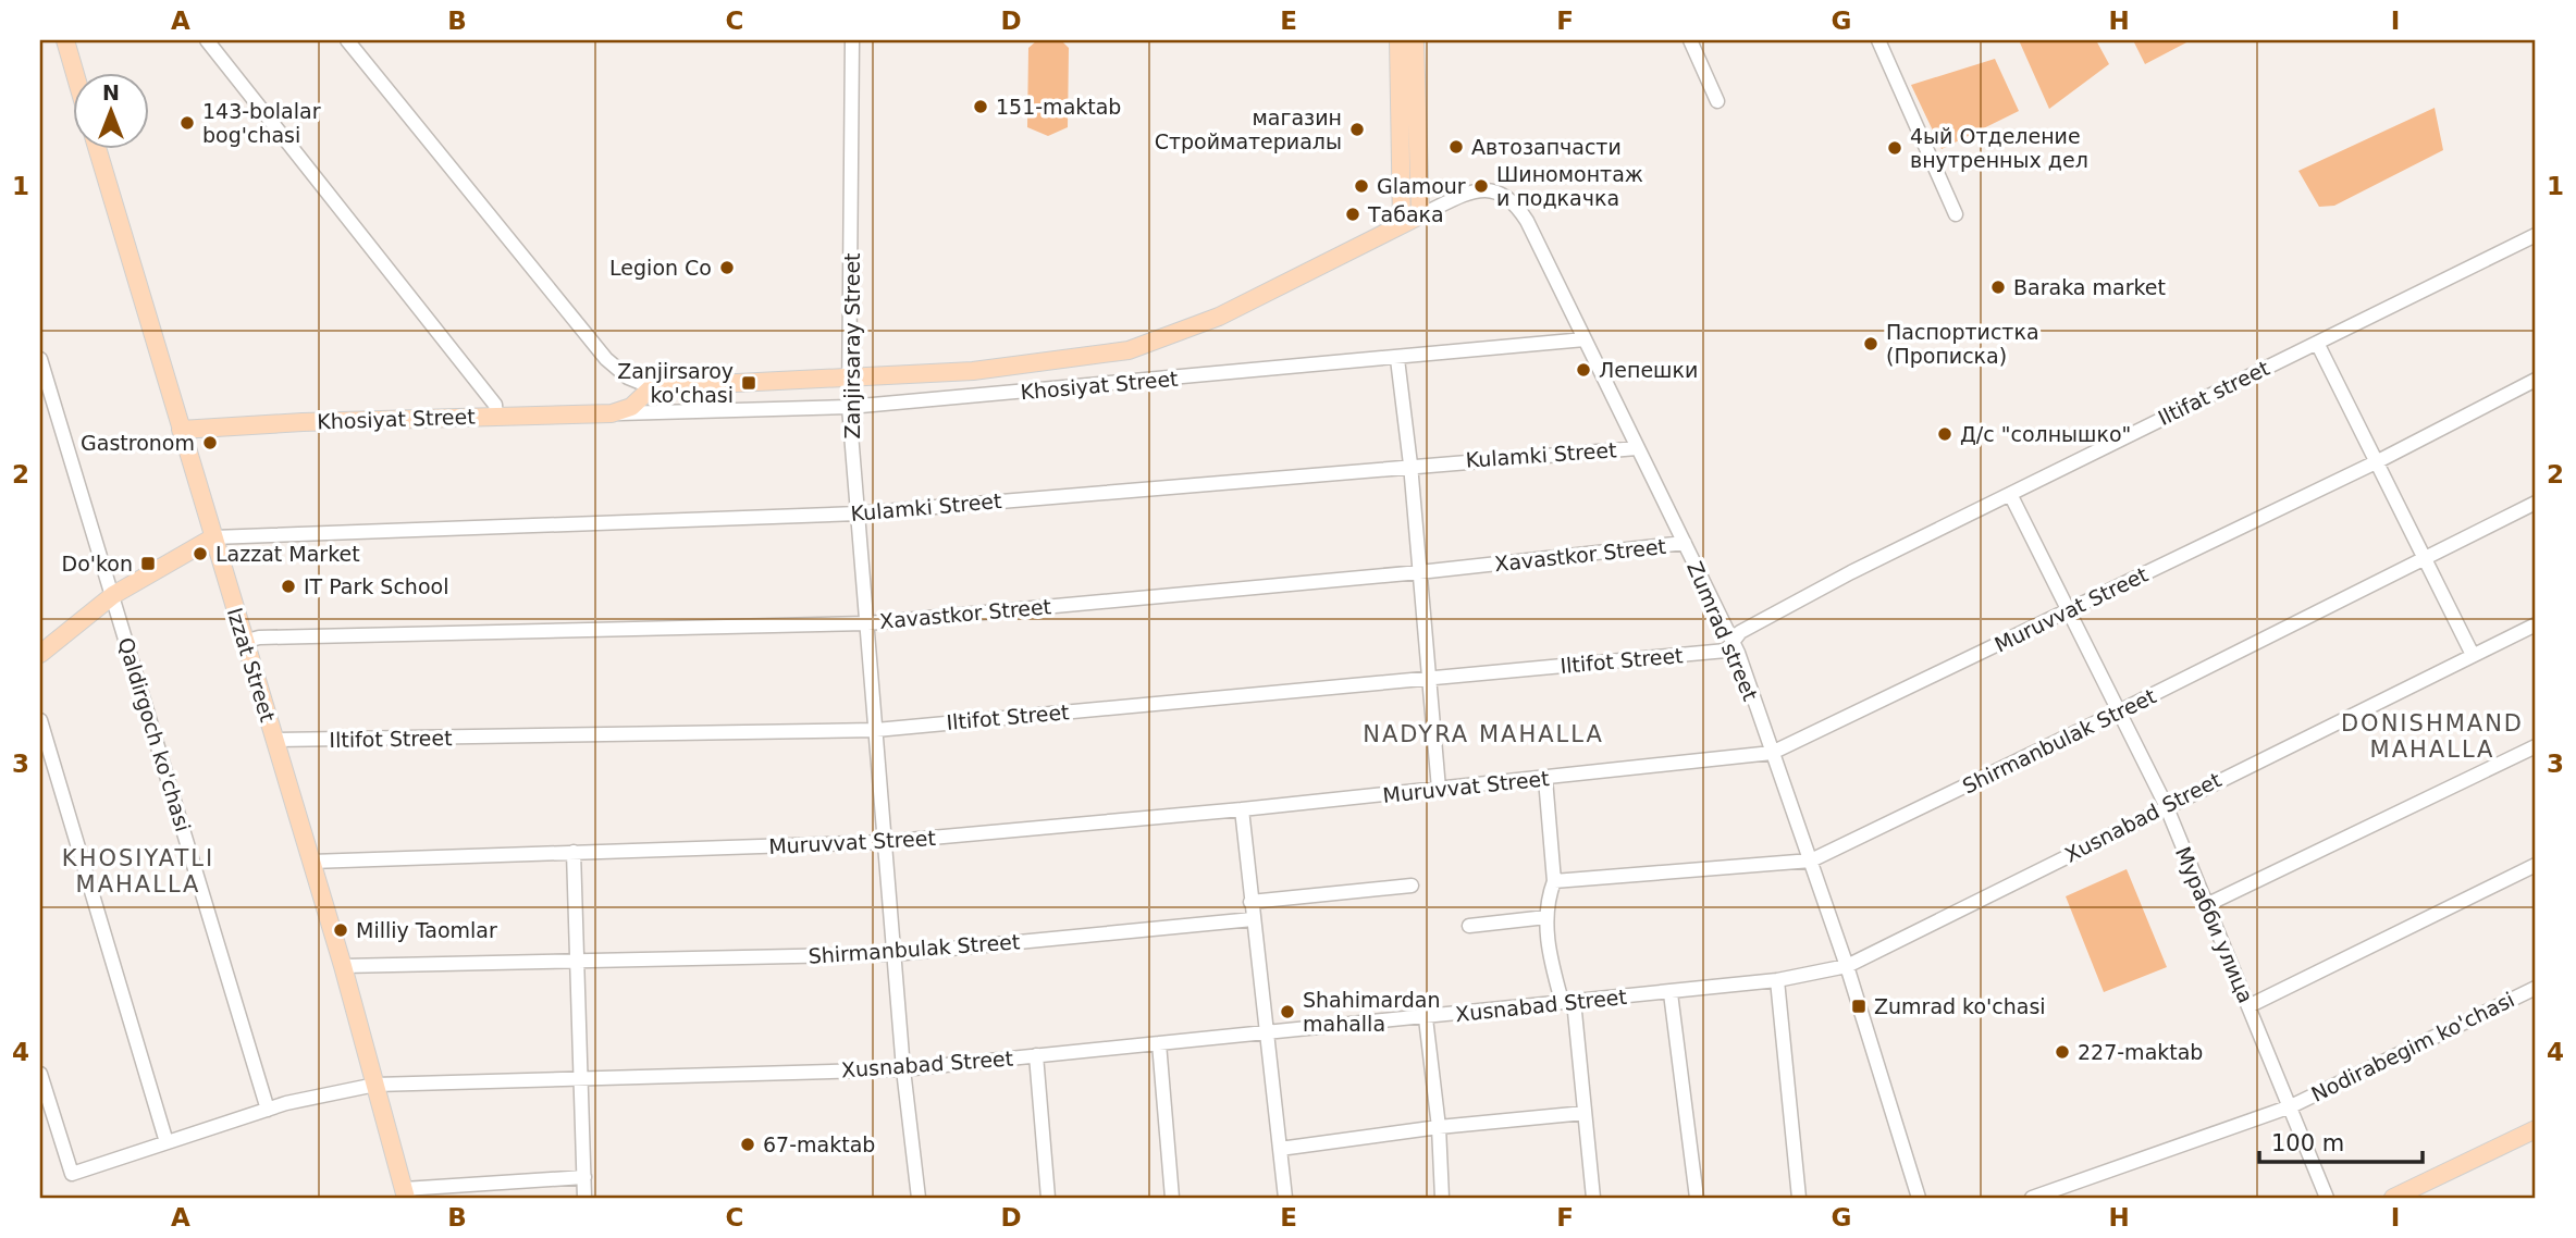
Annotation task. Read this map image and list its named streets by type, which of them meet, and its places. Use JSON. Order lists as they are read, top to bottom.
{
  "streets": {
    "main road": ["Khosiyat Street", "Zumrad street", "Izzat Street"],
    "street": [
      "Zanjirsaray Street",
      "Iltifаt street",
      "Kulamki Street",
      "Xavastkor Street",
      "Muruvvat Street",
      "Iltifot Street",
      "Qaldirgoch ko'chasi",
      "Shirmаnbulak Street",
      "Xusnabad Street",
      "Мурабби улица",
      "Shirmanbulak Street",
      "Nodirabegim ko'chasi"
    ]
  },
  "crossings": [
    ["Zanjirsaray Street", "Khosiyat Street"],
    ["Zanjirsaray Street", "Kulamki Street"],
    ["Zanjirsaray Street", "Xavastkor Street"],
    ["Zanjirsaray Street", "Muruvvat Street"],
    ["Zanjirsaray Street", "Iltifot Street"],
    ["Zanjirsaray Street", "Xusnabad Street"],
    ["Zanjirsaray Street", "Shirmanbulak Street"],
    ["Khosiyat Street", "Zumrad street"],
    ["Khosiyat Street", "Izzat Street"],
    ["Iltifаt street", "Zumrad street"],
    ["Iltifаt street", "Iltifot Street"],
    ["Iltifаt street", "Мурабби улица"],
    ["Kulamki Street", "Zumrad street"],
    ["Kulamki Street", "Izzat Street"],
    ["Xavastkor Street", "Zumrad street"],
    ["Xavastkor Street", "Izzat Street"],
    ["Muruvvat Street", "Zumrad street"],
    ["Muruvvat Street", "Izzat Street"],
    ["Muruvvat Street", "Мурабби улица"],
    ["Zumrad street", "Iltifot Street"],
    ["Zumrad street", "Shirmаnbulak Street"],
    ["Zumrad street", "Xusnabad Street"],
    ["Iltifot Street", "Izzat Street"],
    ["Izzat Street", "Xusnabad Street"],
    ["Izzat Street", "Shirmanbulak Street"],
    ["Qaldirgoch ko'chasi", "Xusnabad Street"],
    ["Shirmаnbulak Street", "Мурабби улица"],
    ["Xusnabad Street", "Мурабби улица"],
    ["Мурабби улица", "Nodirabegim ko'chasi"]
  ],
  "districts": ["DONISHMAND MAHALLA", "NADYRA MAHALLA", "KHOSIYATLI MAHALLA"],
  "places": {
    "other": [
      "151-maktab",
      "143-bolalar bog'chasi",
      "магазин Стройматериалы",
      "Автозапчасти",
      "4ый Отделение внутренных дел",
      "Glamour",
      "Шиномонтаж и подкачка",
      "Табака",
      "Legion Co",
      "Baraka market",
      "Паспортистка (Прописка)",
      "Лепешки",
      "Д/с \"солнышко\"",
      "Gastronom",
      "Lazzat Market",
      "IT Park School",
      "Milliy Taomlar",
      "Shahimardan mahalla",
      "227-maktab",
      "67-maktab"
    ],
    "transit": ["Zanjirsaroy ko'chasi", "Do'kon", "Zumrad ko'chasi"]
  },
  "scale_bar": "100 m",
  "north": "top",
  "grid": {
    "columns": [
      "A",
      "B",
      "C",
      "D",
      "E",
      "F",
      "G",
      "H",
      "I"
    ],
    "rows": [
      "1",
      "2",
      "3",
      "4"
    ]
  }
}
